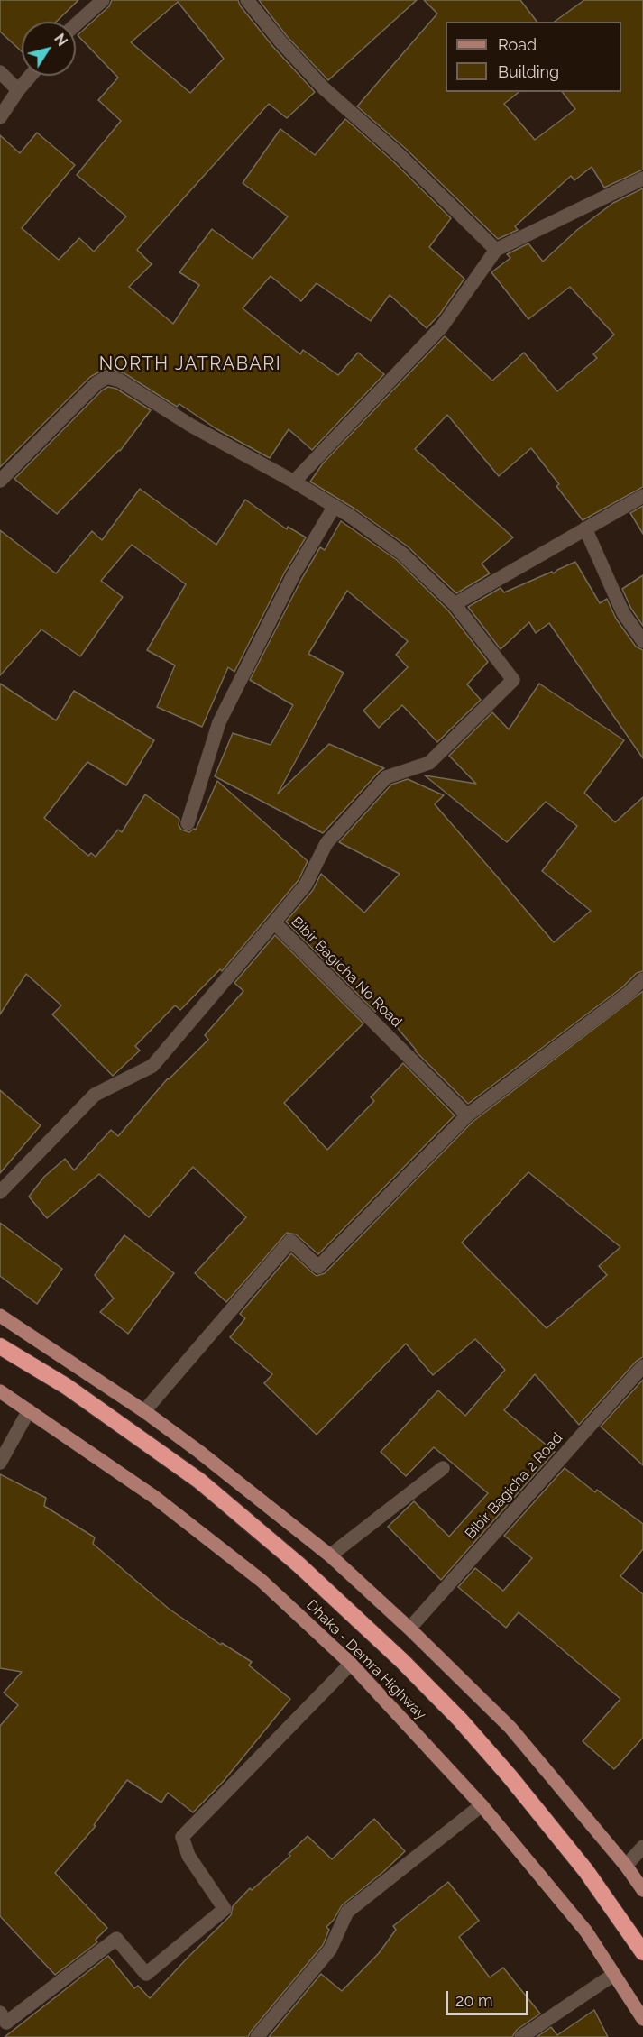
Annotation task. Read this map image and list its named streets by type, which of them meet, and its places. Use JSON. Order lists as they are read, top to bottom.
{
  "streets": {
    "main road": ["Dhaka - Demra Highway"],
    "street": ["Bibir Bagicha No Road", "Bibir Bagicha 2 Road"]
  },
  "districts": ["NORTH JATRABARI"],
  "legend": ["Road", "Building"],
  "scale_bar": "20 m",
  "north": "top right"
}
